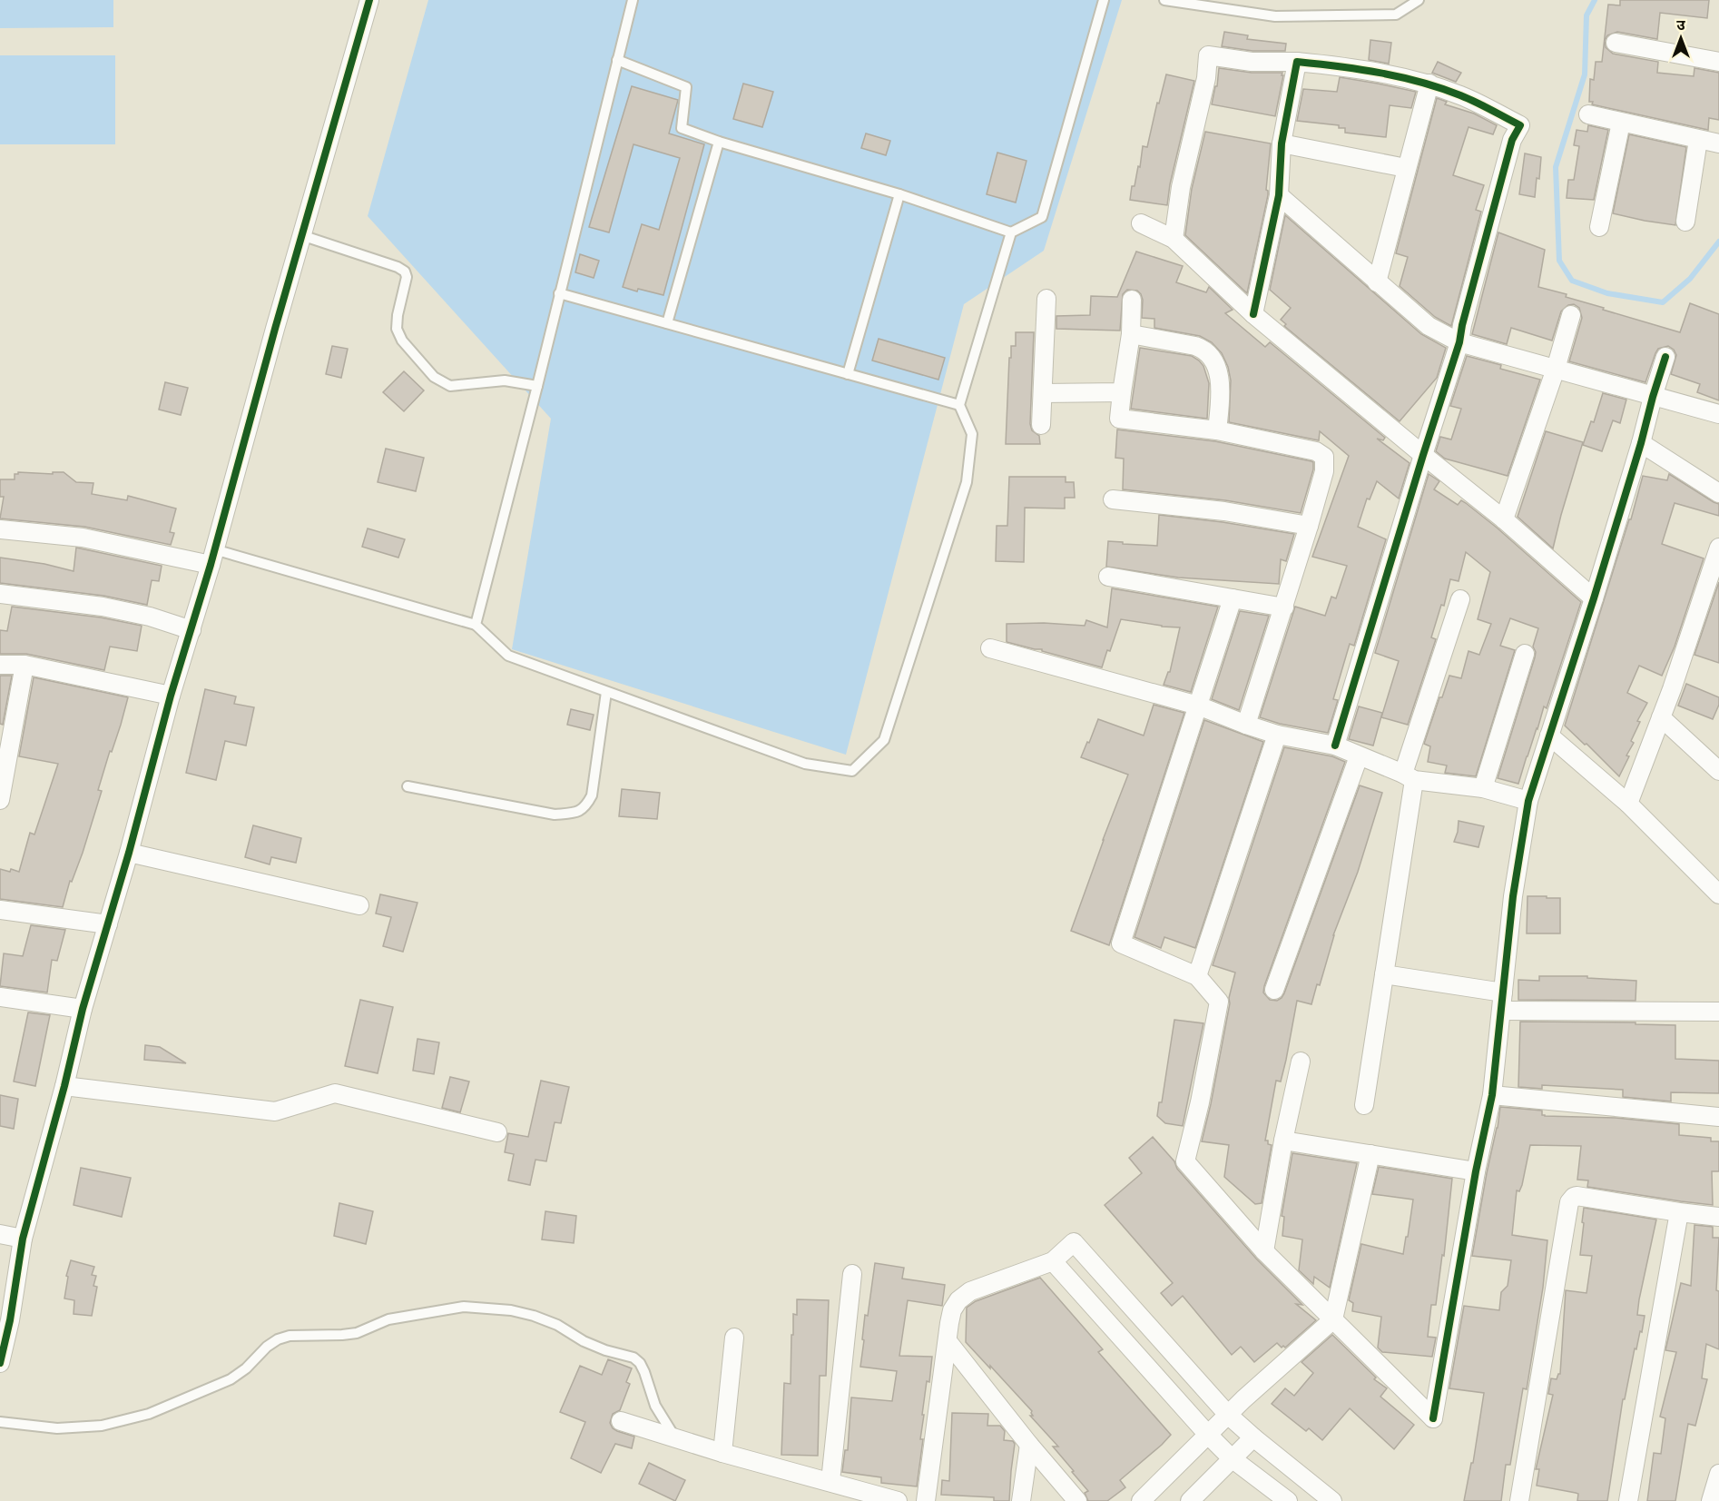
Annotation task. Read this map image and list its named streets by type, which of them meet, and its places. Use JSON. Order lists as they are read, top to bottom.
{
  "north": "top"
}
